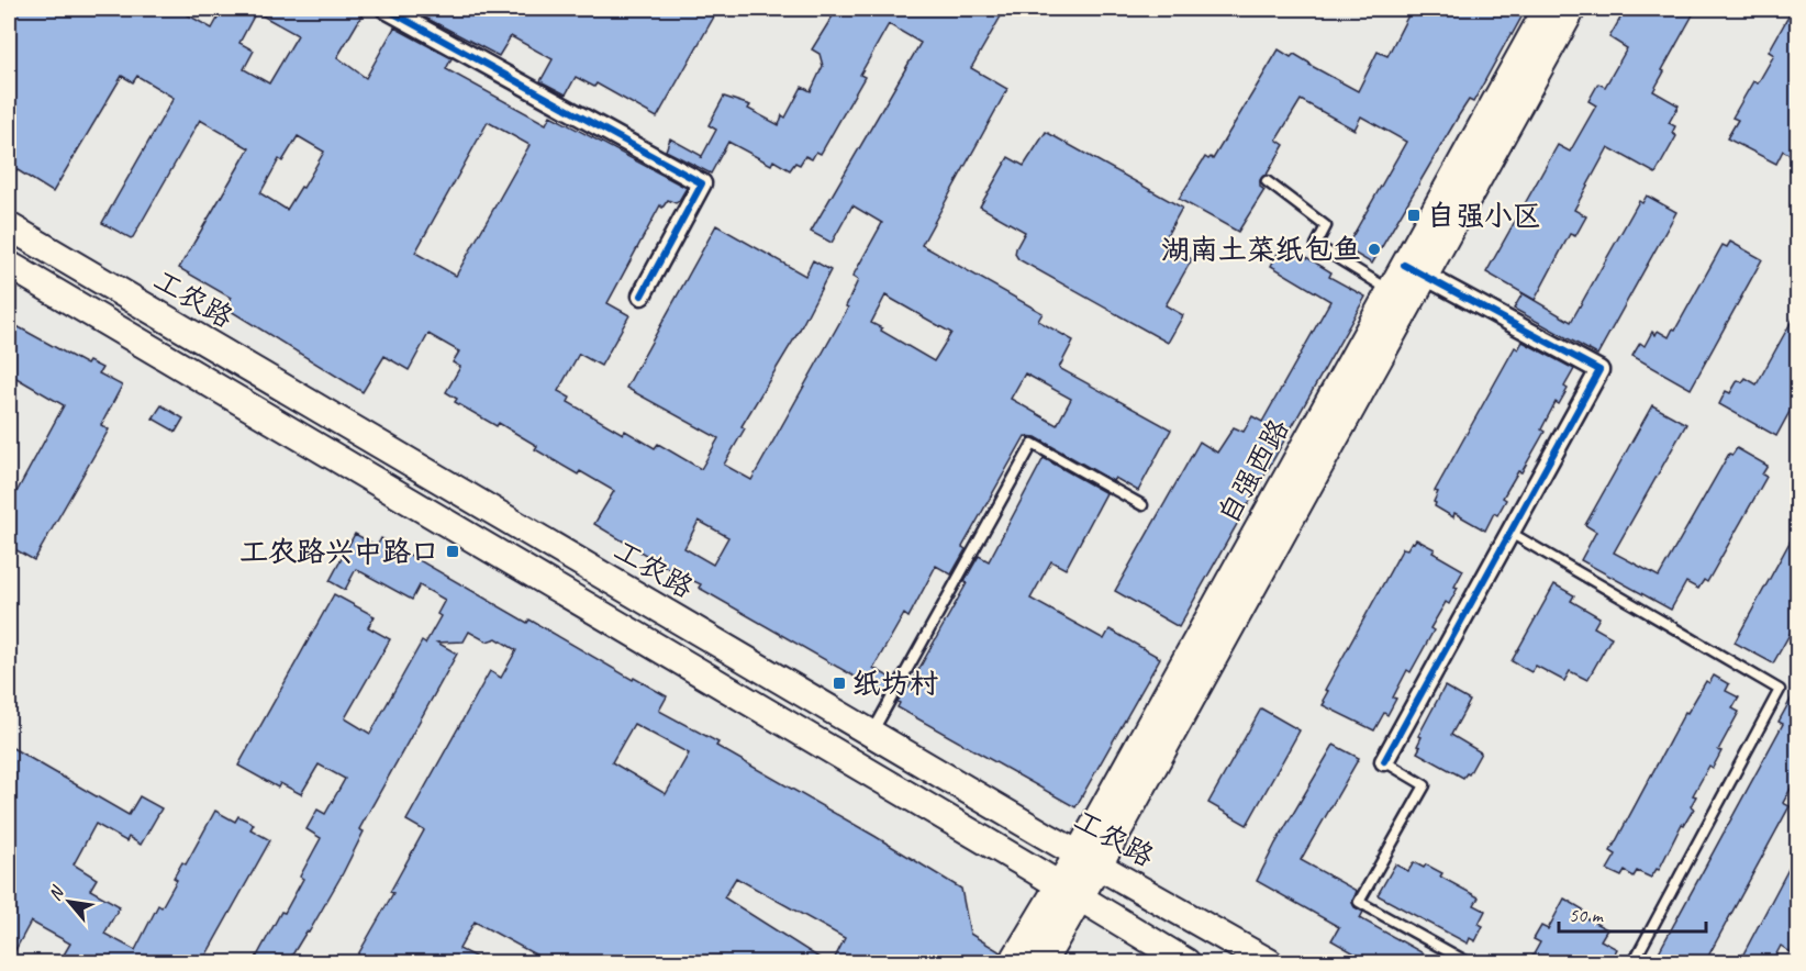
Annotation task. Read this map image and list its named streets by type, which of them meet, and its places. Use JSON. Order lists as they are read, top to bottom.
{
  "streets": {
    "main road": ["工农路", "自强西路"]
  },
  "crossings": [
    ["工农路", "自强西路"]
  ],
  "places": {
    "transit": ["自强小区", "工农路兴中路口", "纸坊村"],
    "other": ["湖南土菜纸包鱼"]
  },
  "scale_bar": "50 m",
  "north": "top left"
}
